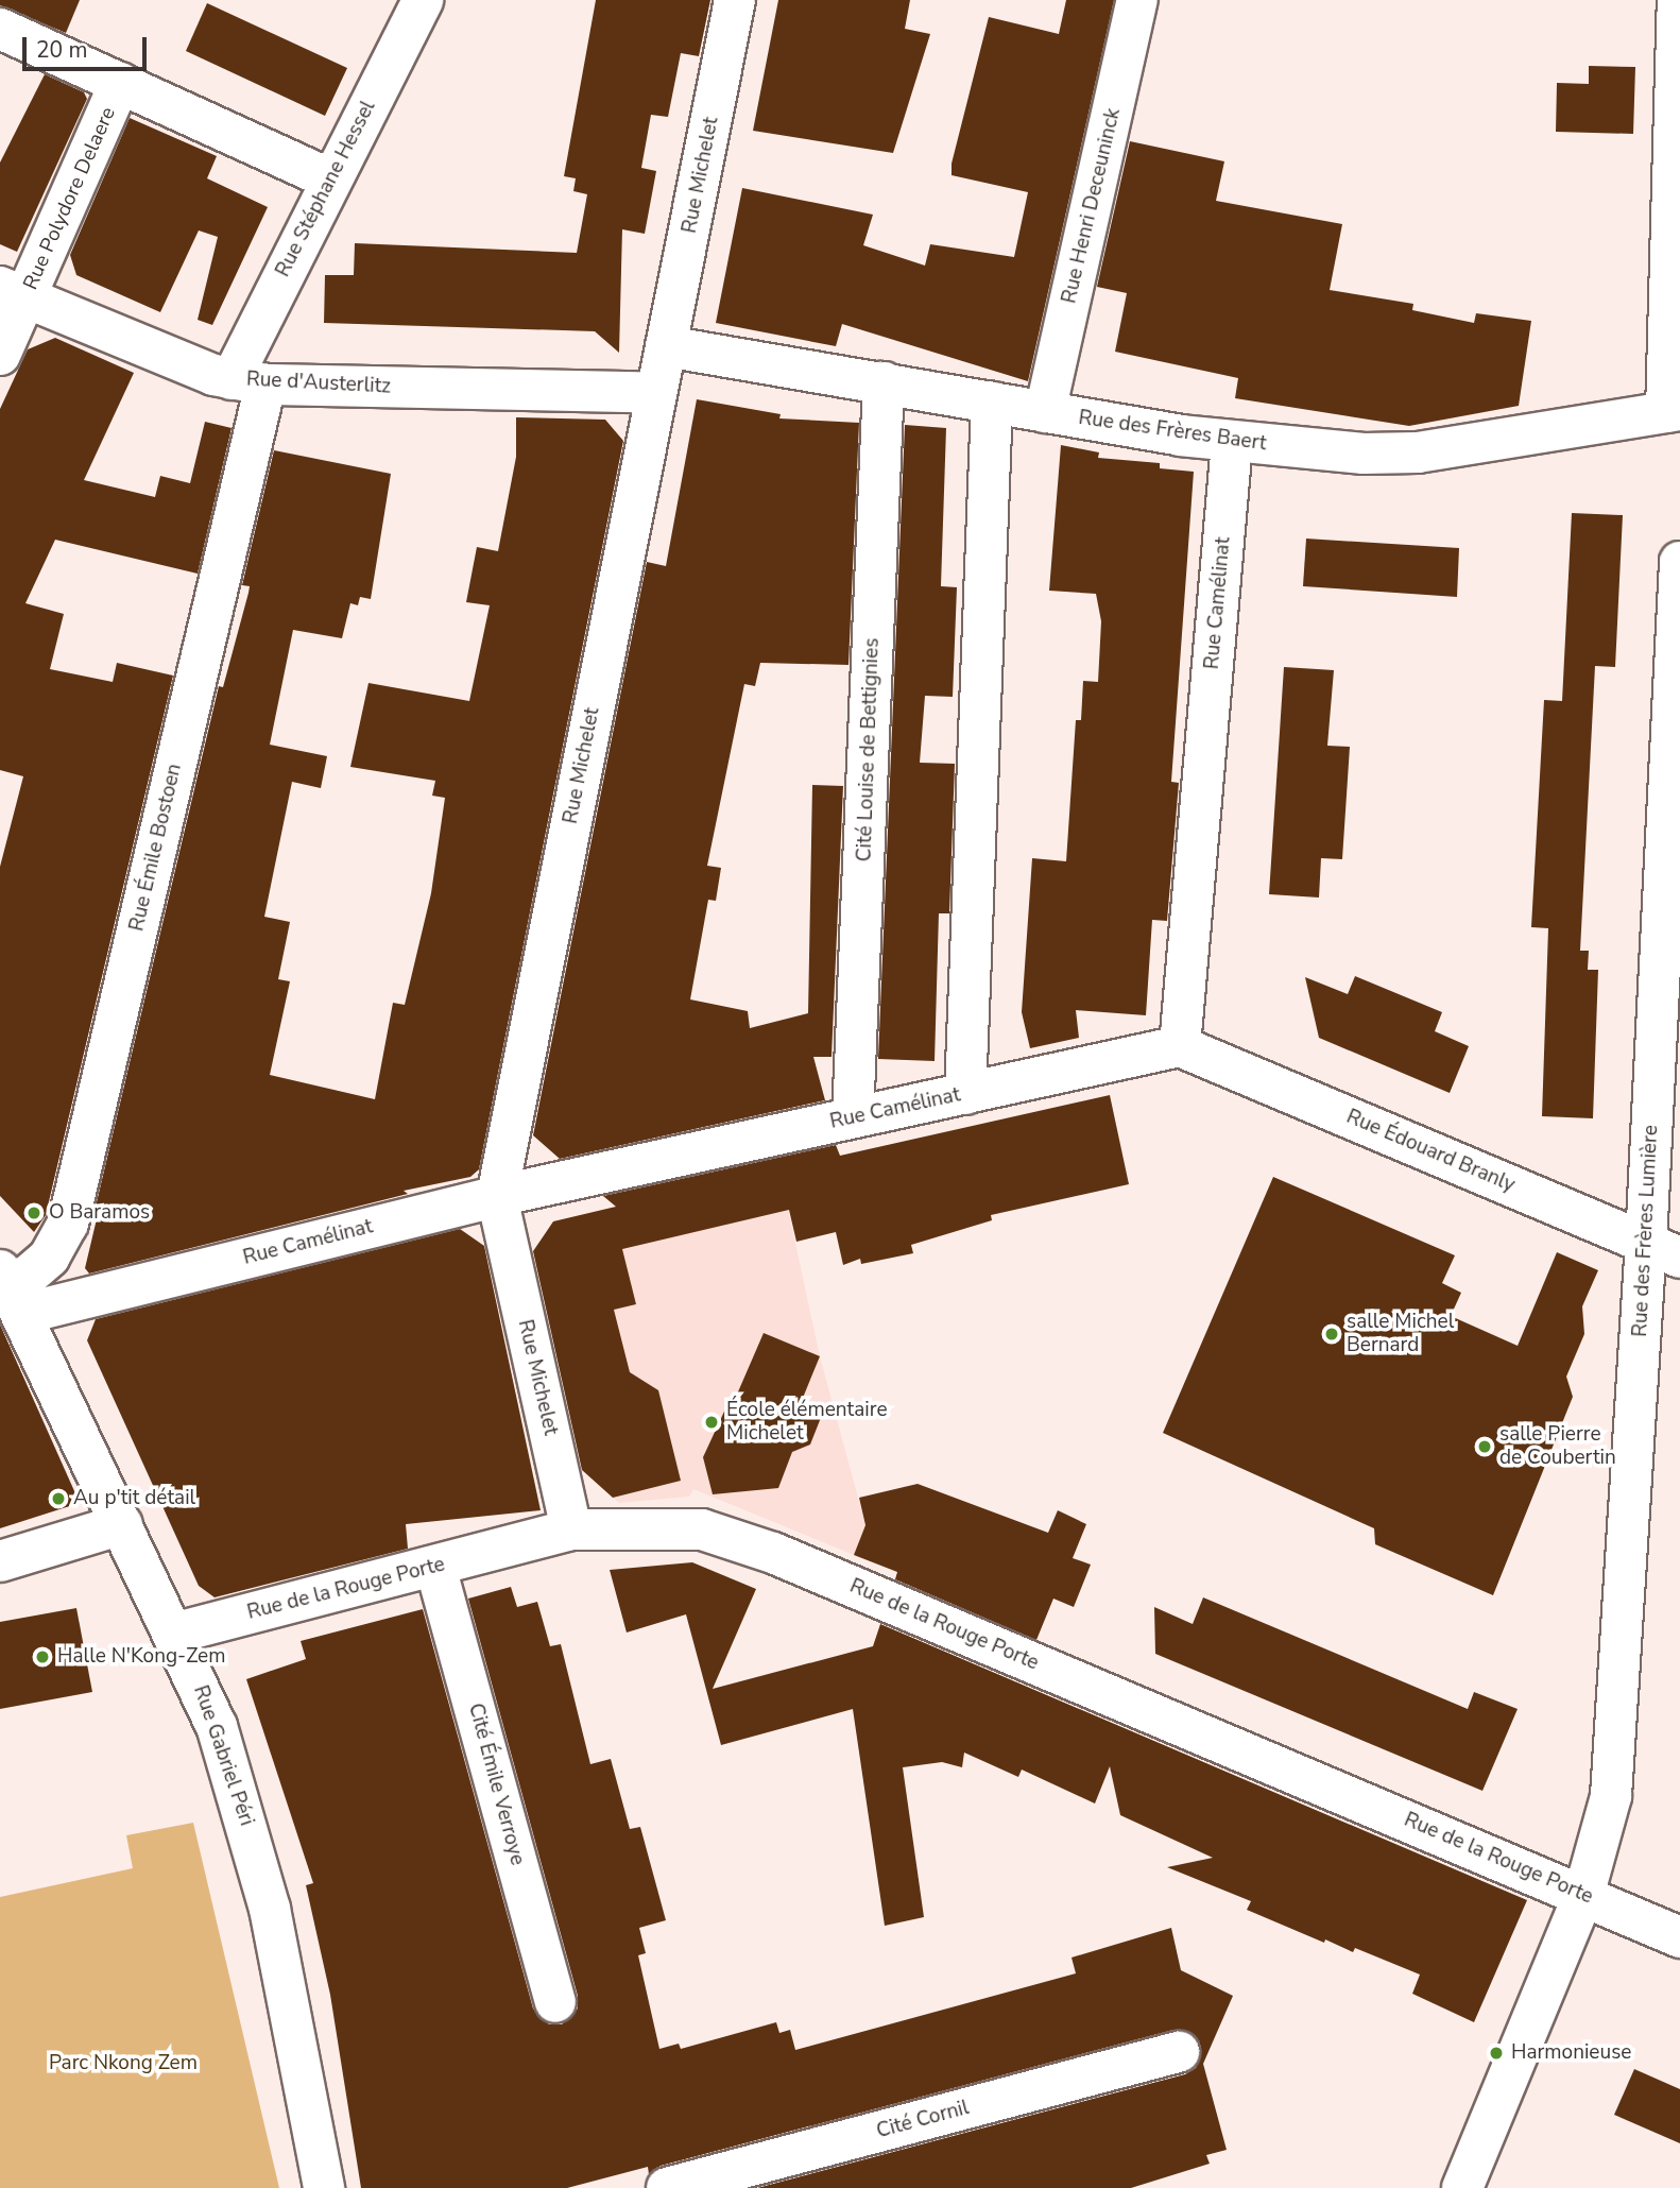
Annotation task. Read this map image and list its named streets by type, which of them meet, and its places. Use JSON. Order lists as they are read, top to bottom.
{
  "streets": {
    "street": [
      "Rue Michelet",
      "Rue Stéphane Hessel",
      "Rue Polydore Delaere",
      "Rue Henri Deceuninck",
      "Rue d'Austerlitz",
      "Rue des Frères Baert",
      "Rue Camélinat",
      "Cité Louise de Bettignies",
      "Rue Émile Bostoen",
      "Rue Édouard Branly",
      "Rue des Frères Lumière",
      "Rue de la Rouge Porte",
      "Rue Gabriel Péri",
      "Cité Émile Verroye",
      "Cité Cornil"
    ]
  },
  "crossings": [
    ["Rue Michelet", "Rue d'Austerlitz"],
    ["Rue Michelet", "Rue des Frères Baert"],
    ["Rue Michelet", "Rue Camélinat"],
    ["Rue Michelet", "Rue de la Rouge Porte"],
    ["Rue Stéphane Hessel", "Rue d'Austerlitz"],
    ["Rue Stéphane Hessel", "Rue Émile Bostoen"],
    ["Rue Polydore Delaere", "Rue d'Austerlitz"],
    ["Rue Henri Deceuninck", "Rue des Frères Baert"],
    ["Rue d'Austerlitz", "Rue Émile Bostoen"],
    ["Rue des Frères Baert", "Rue Camélinat"],
    ["Rue des Frères Baert", "Cité Louise de Bettignies"],
    ["Rue Camélinat", "Cité Louise de Bettignies"],
    ["Rue Camélinat", "Rue Émile Bostoen"],
    ["Rue Camélinat", "Rue Édouard Branly"],
    ["Rue Camélinat", "Rue Gabriel Péri"],
    ["Rue Émile Bostoen", "Rue Gabriel Péri"],
    ["Rue Édouard Branly", "Rue des Frères Lumière"],
    ["Rue des Frères Lumière", "Rue de la Rouge Porte"],
    ["Rue de la Rouge Porte", "Rue Gabriel Péri"],
    ["Rue de la Rouge Porte", "Cité Émile Verroye"]
  ],
  "parks": ["Parc Nkong Zem"],
  "places": [
    "O Baramos",
    "salle Michel Bernard",
    "École élémentaire Michelet",
    "salle Pierre de Coubertin",
    "Au p'tit détail",
    "Halle N'Kong-Zem",
    "Harmonieuse"
  ],
  "scale_bar": "20 m"
}
